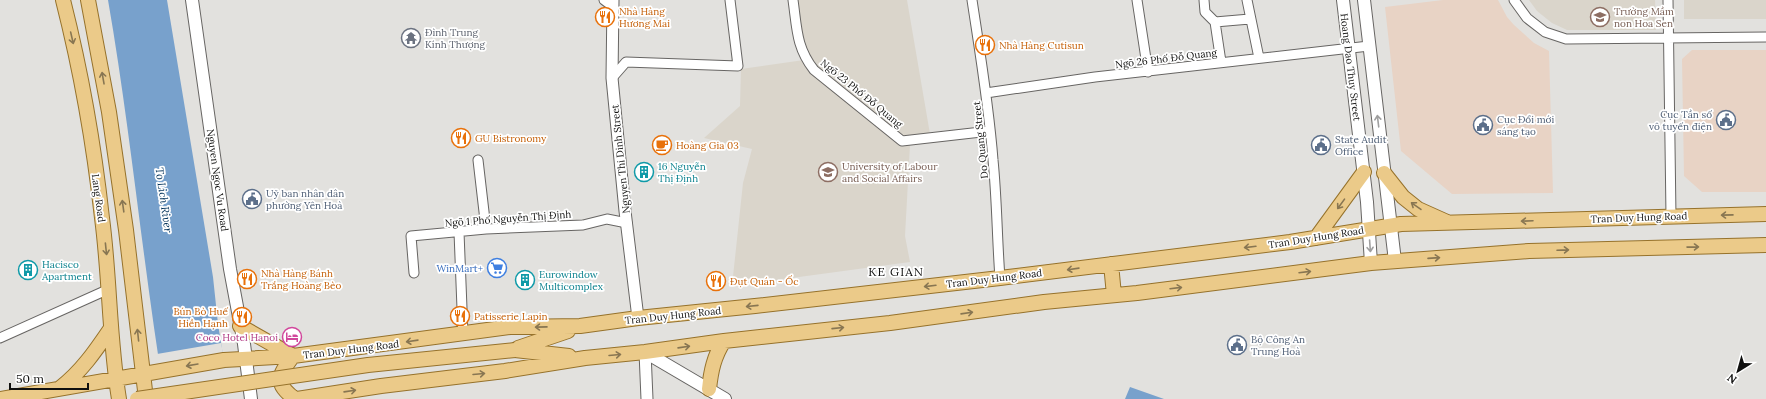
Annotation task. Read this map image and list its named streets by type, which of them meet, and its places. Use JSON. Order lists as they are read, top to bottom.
{
  "streets": {
    "main road": [
      "Hoang Dao Thuy Street",
      "Nguyen Ngoc Vu Road",
      "Lang Road",
      "Tran Duy Hung Road"
    ],
    "street": [
      "Ngõ 26 Phố Đỗ Quang",
      "Ngõ 23 Phố Đỗ Quang",
      "Do Quang Street",
      "Nguyen Thi Dinh Street",
      "Ngõ 1 Phố Nguyễn Thị Định"
    ]
  },
  "crossings": [
    ["Ngõ 26 Phố Đỗ Quang", "Hoang Dao Thuy Street"],
    ["Ngõ 26 Phố Đỗ Quang", "Do Quang Street"],
    ["Hoang Dao Thuy Street", "Tran Duy Hung Road"],
    ["Ngõ 23 Phố Đỗ Quang", "Do Quang Street"],
    ["Do Quang Street", "Tran Duy Hung Road"],
    ["Nguyen Thi Dinh Street", "Tran Duy Hung Road"],
    ["Nguyen Thi Dinh Street", "Ngõ 1 Phố Nguyễn Thị Định"],
    ["Nguyen Ngoc Vu Road", "Tran Duy Hung Road"],
    ["Lang Road", "Tran Duy Hung Road"]
  ],
  "districts": ["KE GIAN"],
  "water": ["To Lich River"],
  "places": {
    "restaurant": [
      "Nhà Hàng Hương Mai",
      "Nhà Hàng Cutisun",
      "GU Bistronomy",
      "Nhà Hàng Bánh Trắng Hoàng Bèo",
      "Đụt Quán - Ốc",
      "Patisserie Lapin",
      "Bún Bò Huế Hiền Hạnh"
    ],
    "school or university": ["Trường Mầm non Hoa Sen", "University of Labour and Social Affairs"],
    "temple": ["Đình Trung Kính Thượng"],
    "public building": [
      "Cục Tần số vô tuyến điện",
      "Cục Đổi mới sáng tạo",
      "State Audit Office",
      "Uỷ ban nhân dân phường Yên Hoà",
      "Bộ Công An Trung Hoà"
    ],
    "cafe": ["Hoàng Gia 03"],
    "building": ["16 Nguyễn Thị Định", "Hacisco Apartment", "Eurowindow Multicomplex"],
    "supermarket": ["WinMart+"],
    "hotel": ["Coco Hotel Hanoi"]
  },
  "scale_bar": "50 m",
  "north": "bottom left"
}
